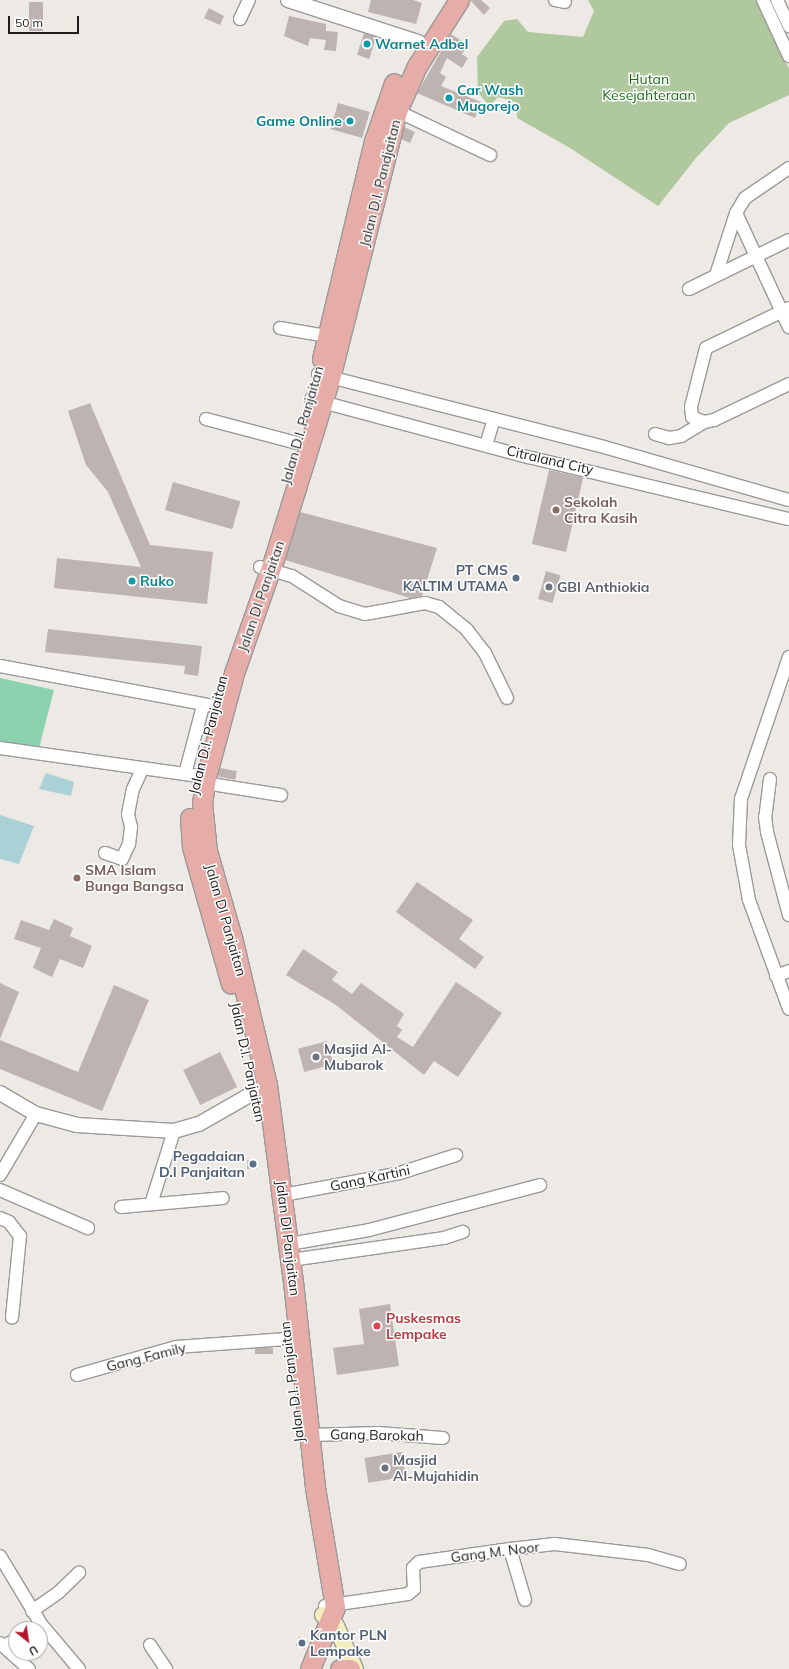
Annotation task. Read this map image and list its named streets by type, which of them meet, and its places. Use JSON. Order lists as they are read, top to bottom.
{
  "streets": {
    "highway": ["Jalan D.I. Pandjaitan", "Jalan D.I. Panjaitan", "Jalan DI Panjaitan"],
    "street": [
      "Citraland City",
      "Gang Kartini",
      "Gang Family",
      "Gang Barokah",
      "Gang M. Noor"
    ]
  },
  "crossings": [
    ["Jalan D.I. Pandjaitan", "Jalan D.I. Panjaitan"],
    ["Jalan D.I. Pandjaitan", "Citraland City"],
    ["Jalan D.I. Pandjaitan", "Jalan DI Panjaitan"],
    ["Jalan D.I. Panjaitan", "Citraland City"],
    ["Jalan D.I. Panjaitan", "Jalan DI Panjaitan"],
    ["Jalan D.I. Panjaitan", "Gang Family"],
    ["Jalan D.I. Panjaitan", "Gang M. Noor"],
    ["Citraland City", "Jalan DI Panjaitan"],
    ["Jalan DI Panjaitan", "Gang Kartini"],
    ["Jalan DI Panjaitan", "Gang Barokah"],
    ["Jalan DI Panjaitan", "Gang M. Noor"]
  ],
  "parks": ["Hutan Kesejahteraan"],
  "places": [
    "Warnet Adbel",
    "Car Wash Mugorejo",
    "Game Online",
    "Sekolah Citra Kasih",
    "PT CMS KALTIM UTAMA",
    "Ruko",
    "GBI Anthiokia",
    "SMA Islam Bunga Bangsa",
    "Masjid Al- Mubarok",
    "Pegadaian D.I Panjaitan",
    "Puskesmas Lempake",
    "Masjid Al-Mujahidin",
    "Kantor PLN Lempake"
  ],
  "scale_bar": "50 m",
  "north": "bottom right"
}
